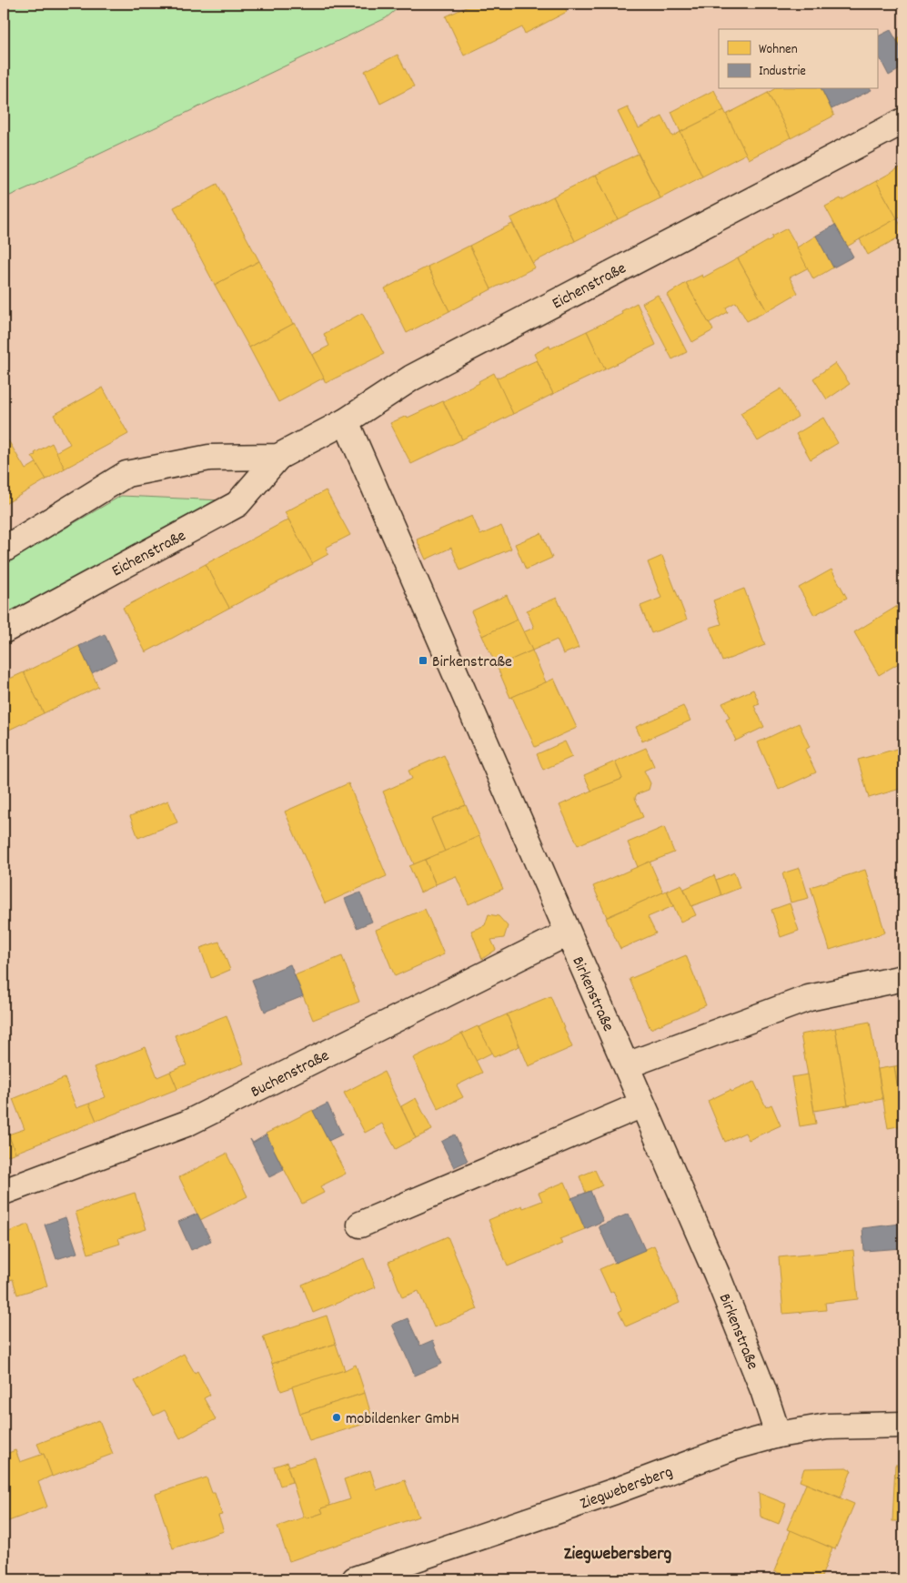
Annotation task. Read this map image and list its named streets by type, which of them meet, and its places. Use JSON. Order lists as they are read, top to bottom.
{
  "streets": {
    "street": [
      "Eichenstraße",
      "Birkenstraße",
      "Buchenstraße",
      "Ziegwebersberg"
    ]
  },
  "crossings": [
    ["Eichenstraße", "Birkenstraße"],
    ["Birkenstraße", "Buchenstraße"],
    ["Birkenstraße", "Ziegwebersberg"]
  ],
  "districts": ["Ziegwebersberg"],
  "places": {
    "transit": ["Birkenstraße"],
    "other": ["mobildenker GmbH"]
  },
  "legend": ["Wohnen", "Industrie"]
}
